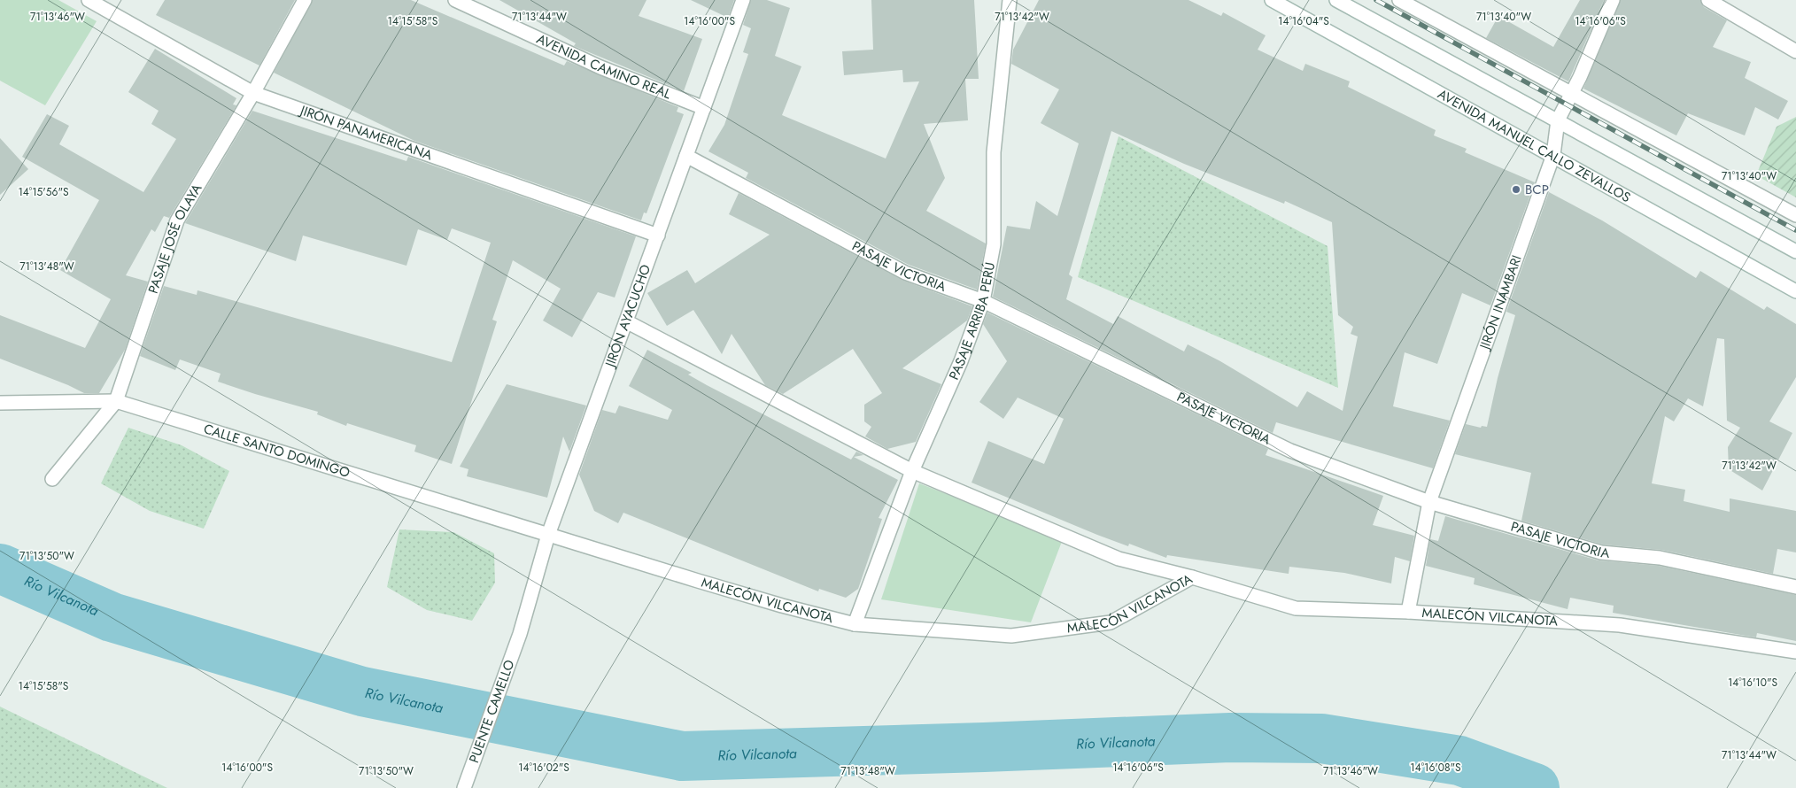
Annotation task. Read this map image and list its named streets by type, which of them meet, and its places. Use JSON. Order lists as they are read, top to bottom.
{
  "streets": {
    "street": [
      "AVENIDA CAMINO REAL",
      "JIRÓN PANAMERICANA",
      "AVENIDA MANUEL CALLO ZEVALLOS",
      "PASAJE JOSÉ OLAYA",
      "PASAJE VICTORIA",
      "JIRÓN INAMBARI",
      "JIRÓN AYACUCHO",
      "PASAJE ARRIBA PERÚ",
      "CALLE SANTO DOMINGO",
      "MALECÓN VILCANOTA",
      "PUENTE CAMELLO"
    ]
  },
  "crossings": [
    ["AVENIDA CAMINO REAL", "JIRÓN AYACUCHO"],
    ["JIRÓN PANAMERICANA", "PASAJE JOSÉ OLAYA"],
    ["JIRÓN PANAMERICANA", "JIRÓN AYACUCHO"],
    ["AVENIDA MANUEL CALLO ZEVALLOS", "JIRÓN INAMBARI"],
    ["PASAJE JOSÉ OLAYA", "CALLE SANTO DOMINGO"],
    ["PASAJE VICTORIA", "JIRÓN INAMBARI"],
    ["PASAJE VICTORIA", "JIRÓN AYACUCHO"],
    ["PASAJE VICTORIA", "PASAJE ARRIBA PERÚ"],
    ["JIRÓN INAMBARI", "MALECÓN VILCANOTA"],
    ["JIRÓN AYACUCHO", "CALLE SANTO DOMINGO"],
    ["JIRÓN AYACUCHO", "MALECÓN VILCANOTA"],
    ["JIRÓN AYACUCHO", "PUENTE CAMELLO"],
    ["PASAJE ARRIBA PERÚ", "MALECÓN VILCANOTA"],
    ["CALLE SANTO DOMINGO", "MALECÓN VILCANOTA"]
  ],
  "water": ["Río Vilcanota"],
  "places": ["BCP"],
  "coordinates": [
    "71°13'46\"W",
    "71°13'44\"W",
    "71°13'42\"W",
    "71°13'40\"W",
    "14°16'04\"S",
    "14°16'06\"S",
    "14°15'58\"S",
    "14°16'00\"S",
    "14°15'56\"S",
    "71°13'48\"W",
    "71°13'50\"W",
    "14°16'10\"S",
    "14°16'02\"S",
    "14°16'08\"S"
  ]
}
